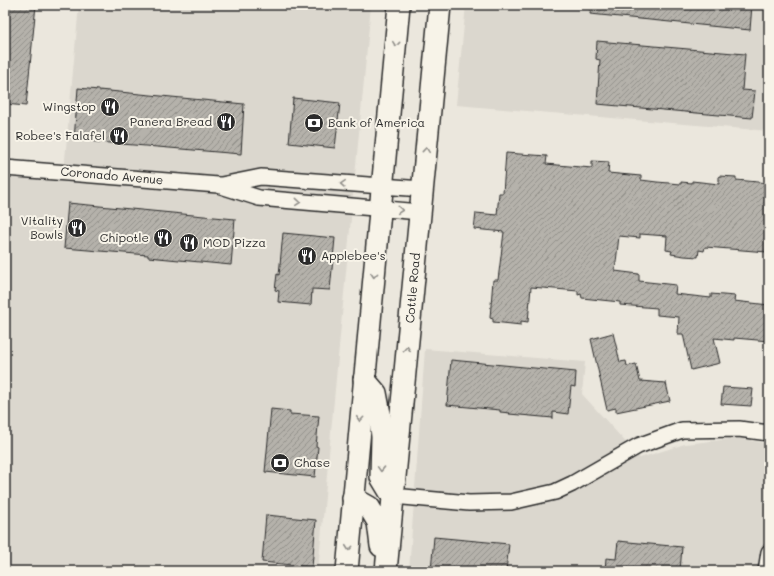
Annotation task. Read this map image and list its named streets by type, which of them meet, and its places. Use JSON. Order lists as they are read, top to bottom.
{
  "streets": {
    "main road": ["Cottle Road"],
    "street": ["Coronado Avenue"]
  },
  "crossings": [
    ["Coronado Avenue", "Cottle Road"]
  ],
  "places": {
    "restaurant": [
      "Wingstop",
      "Panera Bread",
      "Robee's Falafel",
      "Vitality Bowls",
      "Chipotle",
      "MOD Pizza",
      "Applebee's"
    ],
    "bank": ["Bank of America", "Chase"]
  }
}
